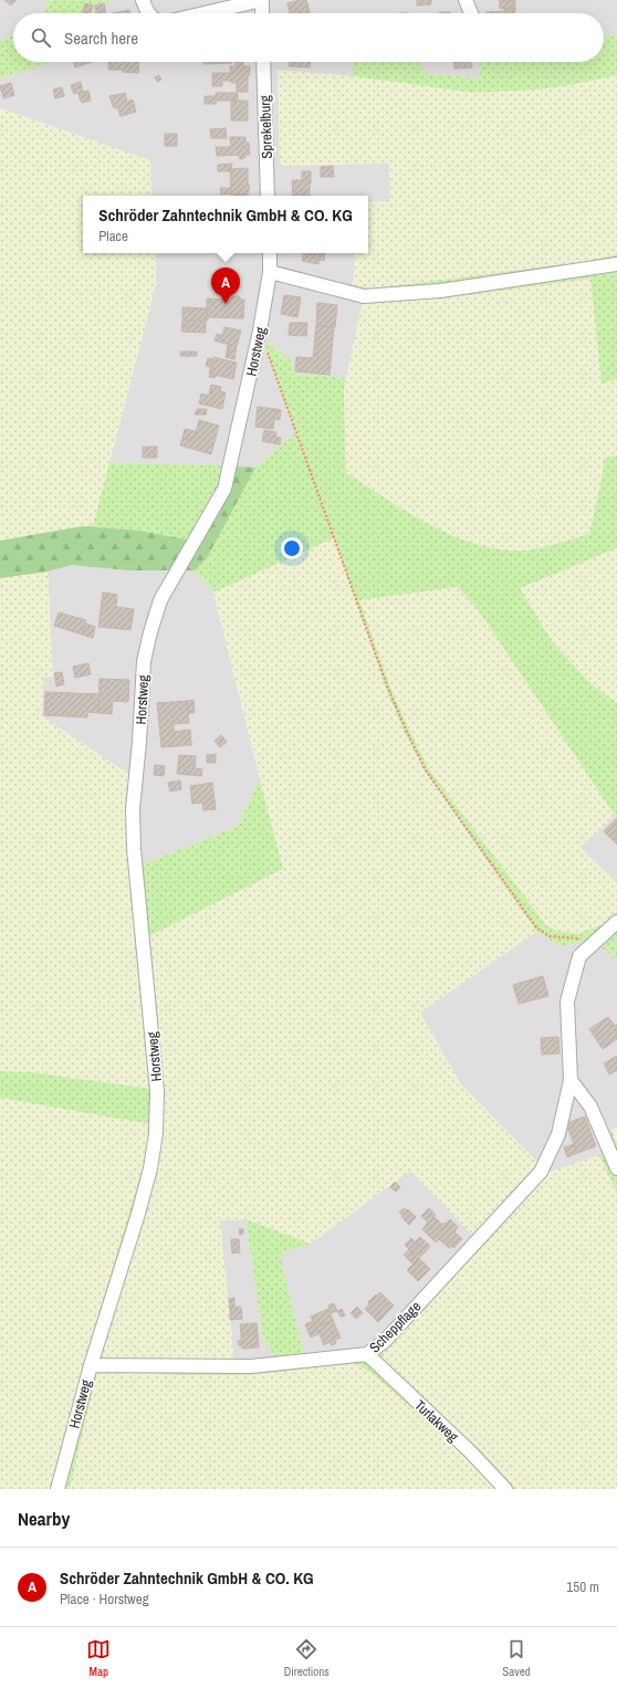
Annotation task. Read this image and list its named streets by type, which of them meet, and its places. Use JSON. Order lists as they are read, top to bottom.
{
  "streets": {
    "street": [
      "Sprekelburg",
      "Horstweg",
      "Scheppflage",
      "Turlakweg"
    ]
  },
  "crossings": [
    ["Horstweg", "Scheppflage"],
    ["Scheppflage", "Turlakweg"]
  ],
  "page": {
    "search": "Search here",
    "popup": ["Schröder Zahntechnik GmbH & CO. KG", "Place"],
    "pins": "A",
    "heading": "Nearby",
    "list": [
      {
        "mark": "A",
        "name": "Schröder Zahntechnik GmbH & CO. KG",
        "note": "Place · Horstweg",
        "value": "150 m"
      }
    ],
    "nav": ["Map", "Directions", "Saved"]
  }
}
